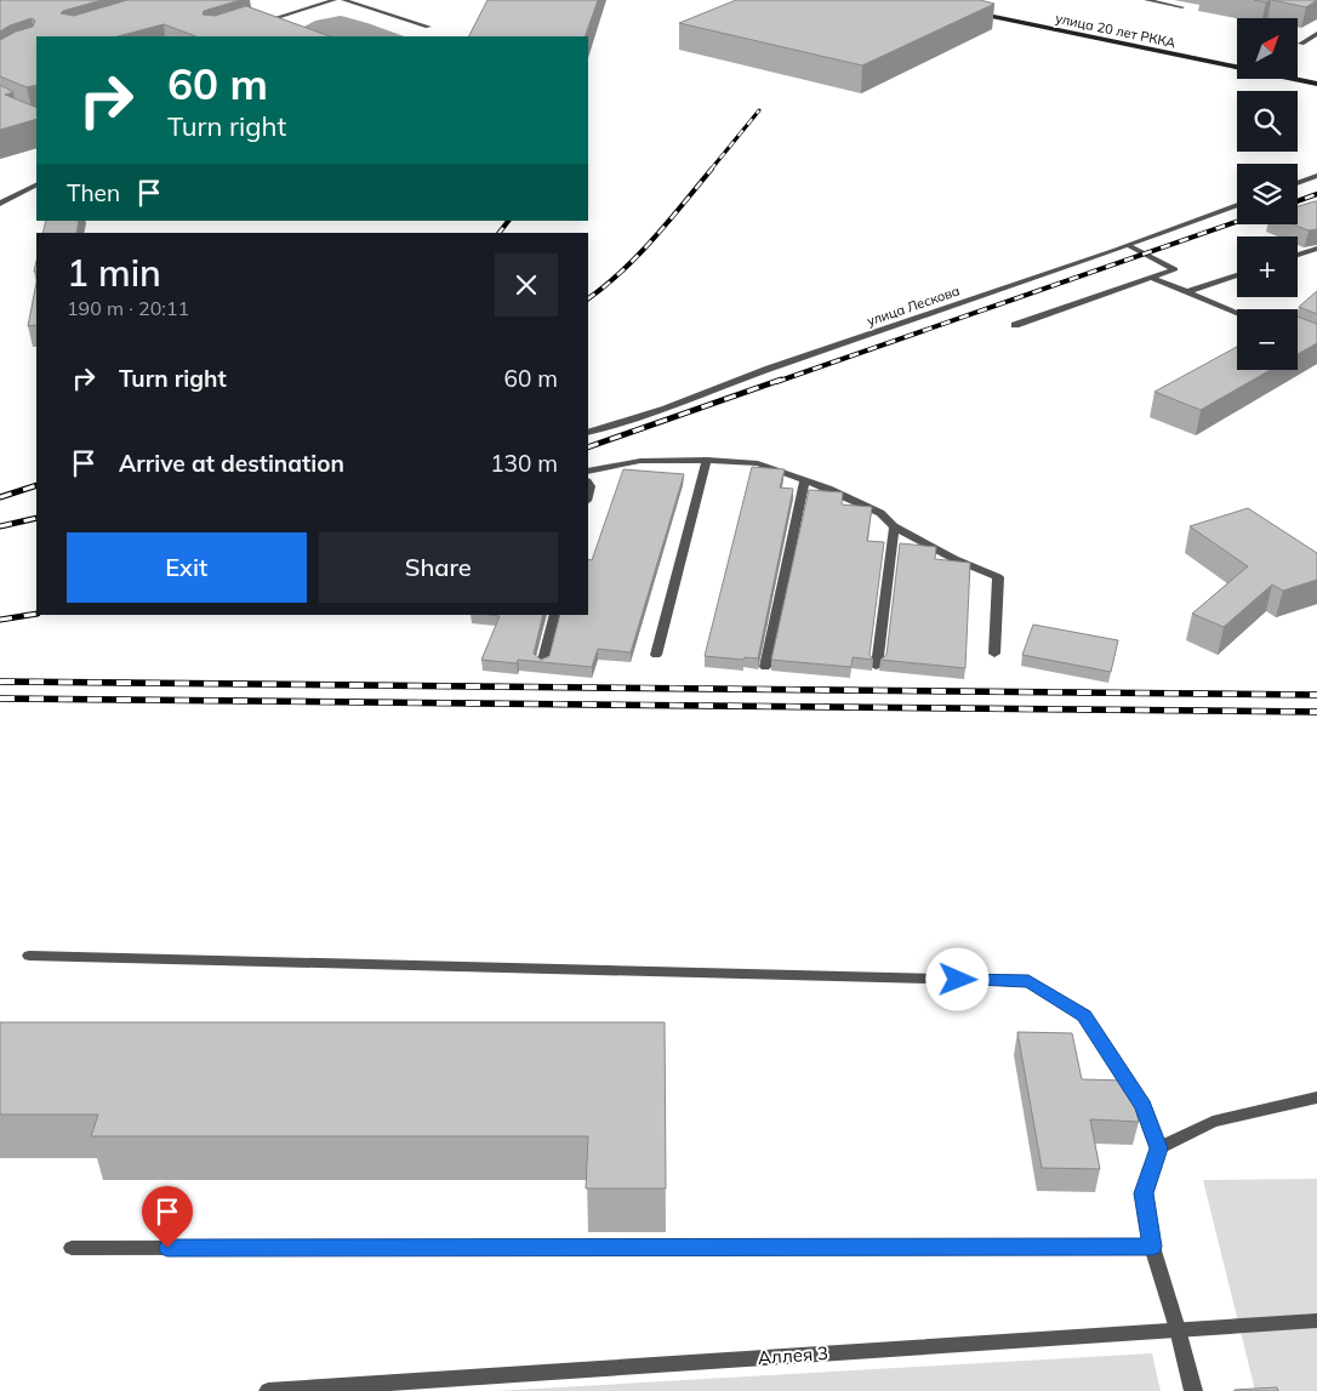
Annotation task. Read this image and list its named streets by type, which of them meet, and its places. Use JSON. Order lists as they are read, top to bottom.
{
  "streets": {
    "main road": ["улица 20 лет РККА"],
    "street": ["улица Лескова", "Аллея 3"]
  },
  "north": "top right",
  "page": {
    "map_buttons": ["+", "−"],
    "turn": ["60 m", "Turn right"],
    "then": "Then",
    "heading": ["1 min", "190 m · 20:11"],
    "list": [
      {
        "name": "Turn right",
        "value": "60 m"
      },
      {
        "name": "Arrive at destination",
        "value": "130 m"
      }
    ],
    "buttons": ["Exit", "Share"]
  }
}
